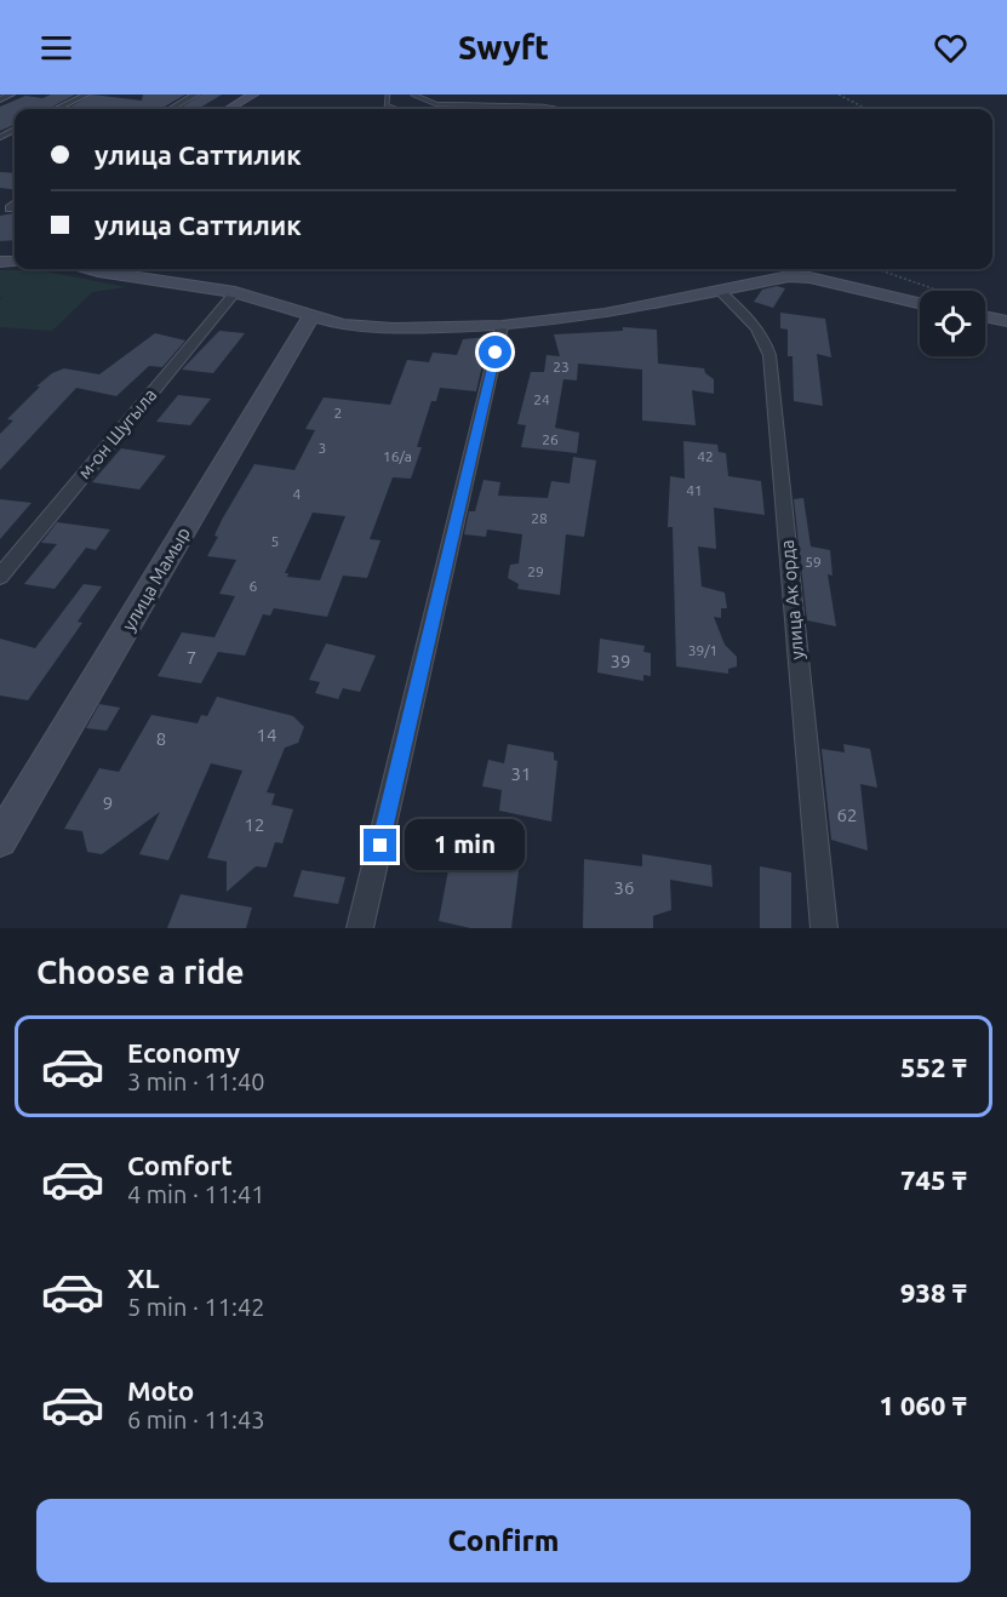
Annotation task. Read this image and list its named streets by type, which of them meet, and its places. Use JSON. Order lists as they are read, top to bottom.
{
  "streets": {
    "main road": ["улица Мамыр"],
    "street": ["м-он Шугыла", "улица Ак орда"]
  },
  "house_numbers": [
    "23",
    "24",
    "2",
    "26",
    "3",
    "16/а",
    "42",
    "41",
    "4",
    "28",
    "5",
    "59",
    "29",
    "6",
    "39/1",
    "7",
    "39",
    "14",
    "8",
    "31",
    "9",
    "62",
    "12",
    "36"
  ],
  "page": {
    "header": "Swyft",
    "banner": ["улица Саттилик", "улица Саттилик"],
    "bubble": "1 min",
    "heading": "Choose a ride",
    "list": [
      {
        "name": "Economy",
        "note": "3 min · 11:40",
        "value": "552 ₸"
      },
      {
        "name": "Comfort",
        "note": "4 min · 11:41",
        "value": "745 ₸"
      },
      {
        "name": "XL",
        "note": "5 min · 11:42",
        "value": "938 ₸"
      },
      {
        "name": "Moto",
        "note": "6 min · 11:43",
        "value": "1 060 ₸"
      }
    ],
    "buttons": "Confirm"
  }
}
